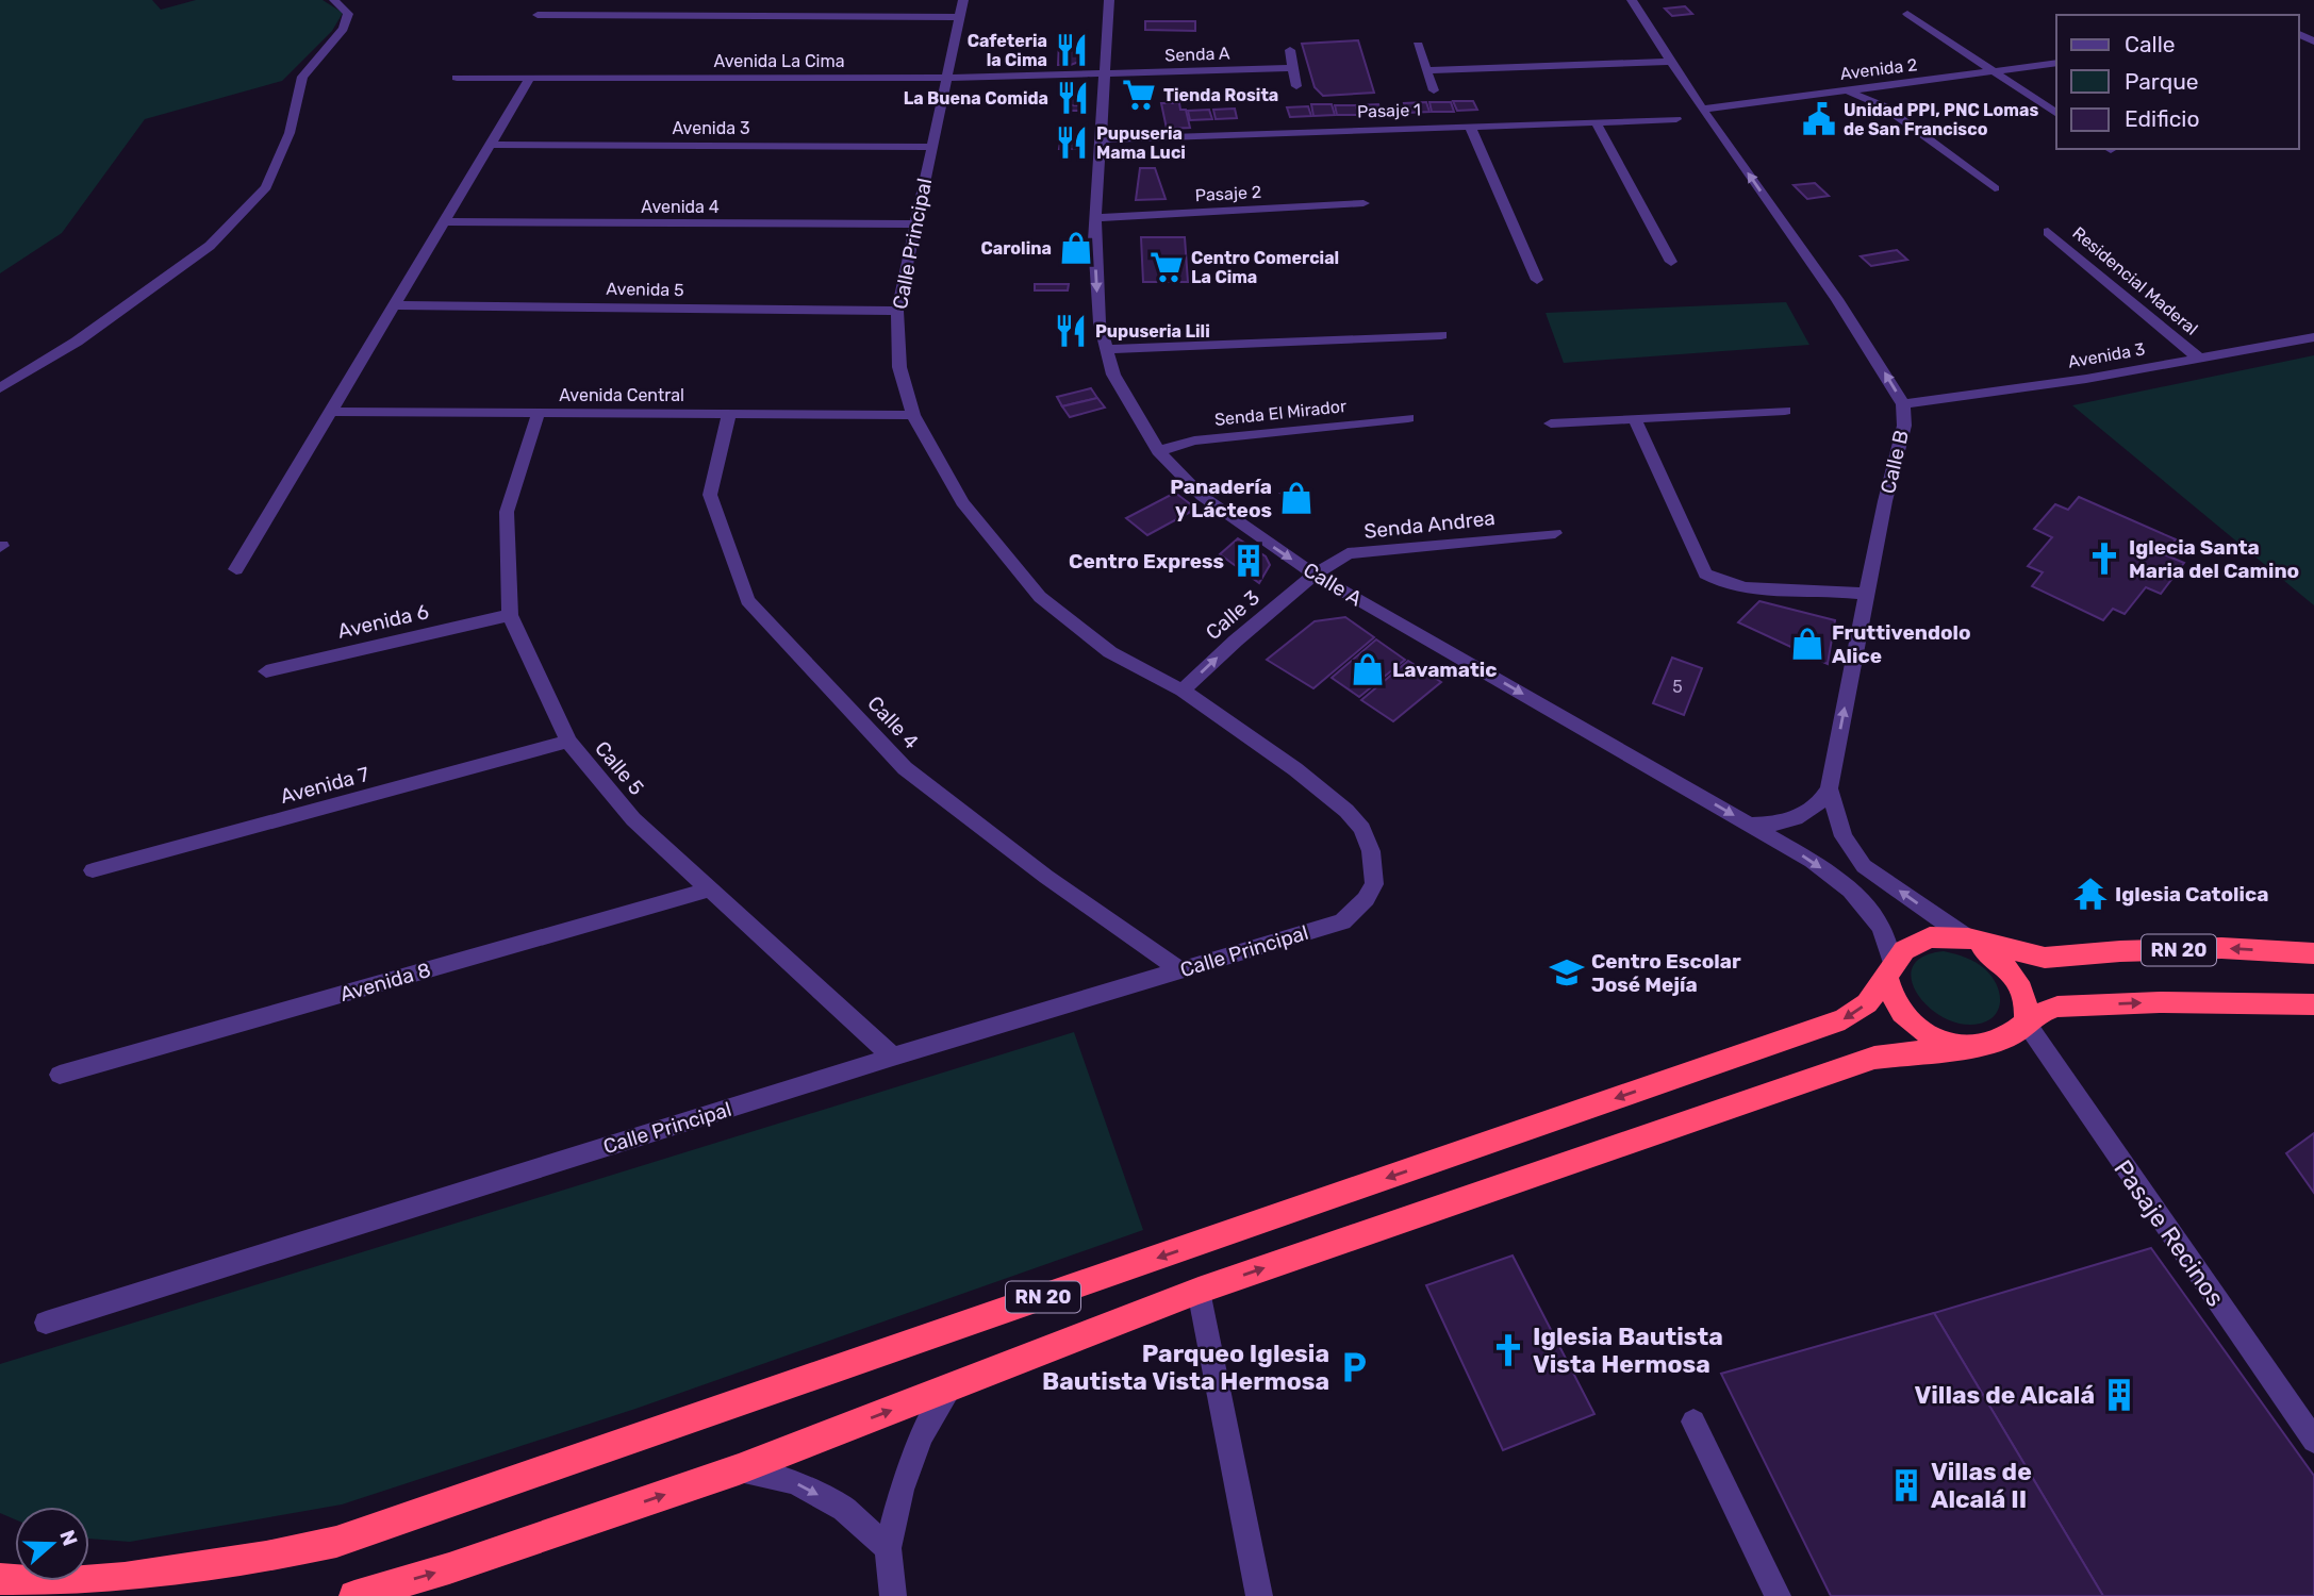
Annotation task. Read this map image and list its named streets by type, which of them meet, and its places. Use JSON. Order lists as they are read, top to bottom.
{
  "streets": {
    "highway": ["RN 20"],
    "street": [
      "Senda A",
      "Avenida La Cima",
      "Avenida 2",
      "Pasaje 1",
      "Avenida 3",
      "Pasaje 2",
      "Avenida 4",
      "Calle Principal",
      "Residencial Maderal",
      "Avenida 5",
      "Avenida Central",
      "Senda El Mirador",
      "Calle B",
      "Senda Andrea",
      "Calle A",
      "Calle 3",
      "Avenida 6",
      "Calle 4",
      "Calle 5",
      "Avenida 7",
      "Avenida 8",
      "Pasaje Recinos"
    ]
  },
  "crossings": [
    ["Senda A", "Avenida La Cima"],
    ["Senda A", "Calle A"],
    ["Avenida La Cima", "Calle Principal"],
    ["Avenida La Cima", "Calle A"],
    ["Avenida 2", "Calle B"],
    ["Pasaje 1", "Calle A"],
    ["Avenida 3", "Calle Principal"],
    ["Avenida 3", "Residencial Maderal"],
    ["Avenida 3", "Calle B"],
    ["Pasaje 2", "Calle A"],
    ["Avenida 4", "Calle Principal"],
    ["Calle Principal", "Avenida 5"],
    ["Calle Principal", "Avenida Central"],
    ["Calle Principal", "Calle 3"],
    ["Calle Principal", "Calle 4"],
    ["Calle Principal", "Calle 5"],
    ["Avenida Central", "Calle 4"],
    ["Avenida Central", "Calle 5"],
    ["Senda El Mirador", "Calle A"],
    ["Calle B", "Calle A"],
    ["Calle B", "RN 20"],
    ["Calle B", "Pasaje Recinos"],
    ["Senda Andrea", "Calle A"],
    ["Senda Andrea", "Calle 3"],
    ["Calle A", "Calle 3"],
    ["Calle A", "RN 20"],
    ["Calle A", "Pasaje Recinos"],
    ["Avenida 6", "Calle 5"],
    ["Calle 5", "Avenida 7"],
    ["Calle 5", "Avenida 8"],
    ["RN 20", "Pasaje Recinos"]
  ],
  "one_way": ["Calle B", "Calle A", "Calle 3"],
  "places": {
    "restaurant": [
      "Cafeteria la Cima",
      "La Buena Comida",
      "Pupuseria Mama Luci",
      "Pupuseria Lili"
    ],
    "supermarket": ["Tienda Rosita", "Centro Comercial La Cima"],
    "public building": ["Unidad PPI, PNC Lomas de San Francisco"],
    "shop": [
      "Carolina",
      "Panadería y Lácteos",
      "Fruttivendolo Alice",
      "Lavamatic"
    ],
    "church": ["Iglecia Santa Maria del Camino", "Iglesia Bautista Vista Hermosa"],
    "building": ["Centro Express", "Villas de Alcalá", "Villas de Alcalá II"],
    "temple": ["Iglesia Catolica"],
    "school or university": ["Centro Escolar José Mejía"],
    "parking": ["Parqueo Iglesia Bautista Vista Hermosa"]
  },
  "house_numbers": ["5"],
  "legend": ["Calle", "Parque", "Edificio"],
  "north": "right"
}
